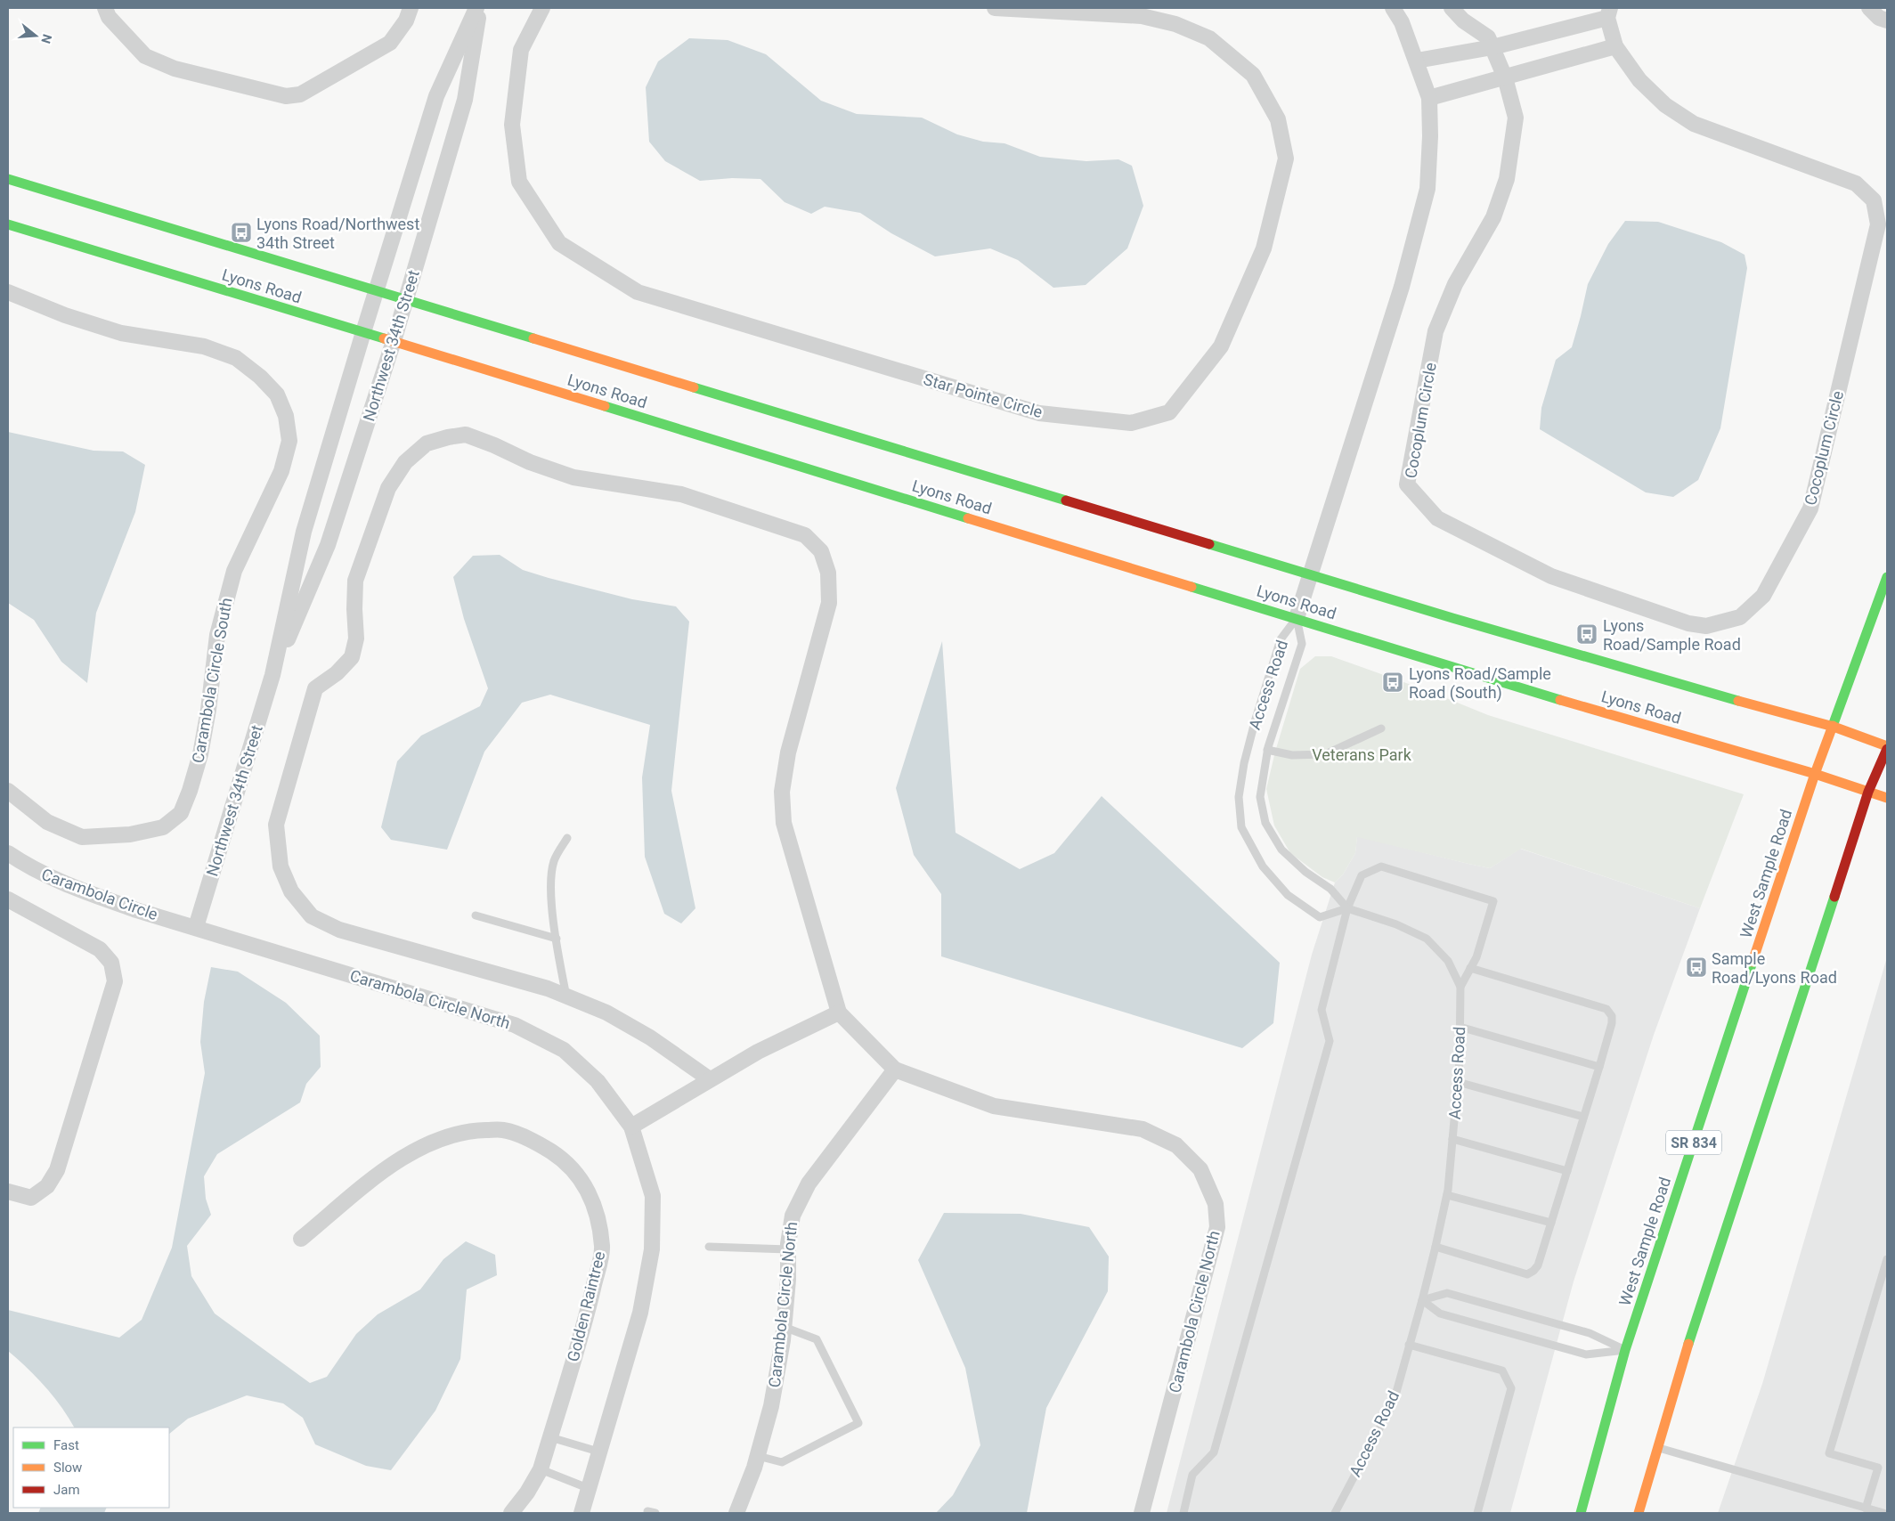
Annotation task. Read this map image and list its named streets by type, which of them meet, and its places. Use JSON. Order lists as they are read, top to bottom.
{
  "streets": {
    "main road": ["Lyons Road", "West Sample Road", "SR 834"],
    "street": [
      "Northwest 34th Street",
      "Star Pointe Circle",
      "Cocoplum Circle",
      "Carambola Circle South",
      "Carambola Circle",
      "Carambola Circle North",
      "Golden Raintree"
    ],
    "lane": ["Access Road"]
  },
  "crossings": [
    ["Lyons Road", "Northwest 34th Street"],
    ["Lyons Road", "Access Road"],
    ["Lyons Road", "West Sample Road"],
    ["Northwest 34th Street", "Carambola Circle"],
    ["Northwest 34th Street", "Carambola Circle North"],
    ["Carambola Circle", "Carambola Circle North"]
  ],
  "parks": ["Veterans Park"],
  "places": {
    "bus stop": [
      "Lyons Road/Northwest 34th Street",
      "Lyons Road/Sample Road",
      "Lyons Road/Sample Road (South)",
      "Sample Road/Lyons Road"
    ]
  },
  "legend": ["Fast", "Slow", "Jam"],
  "north": "right"
}
